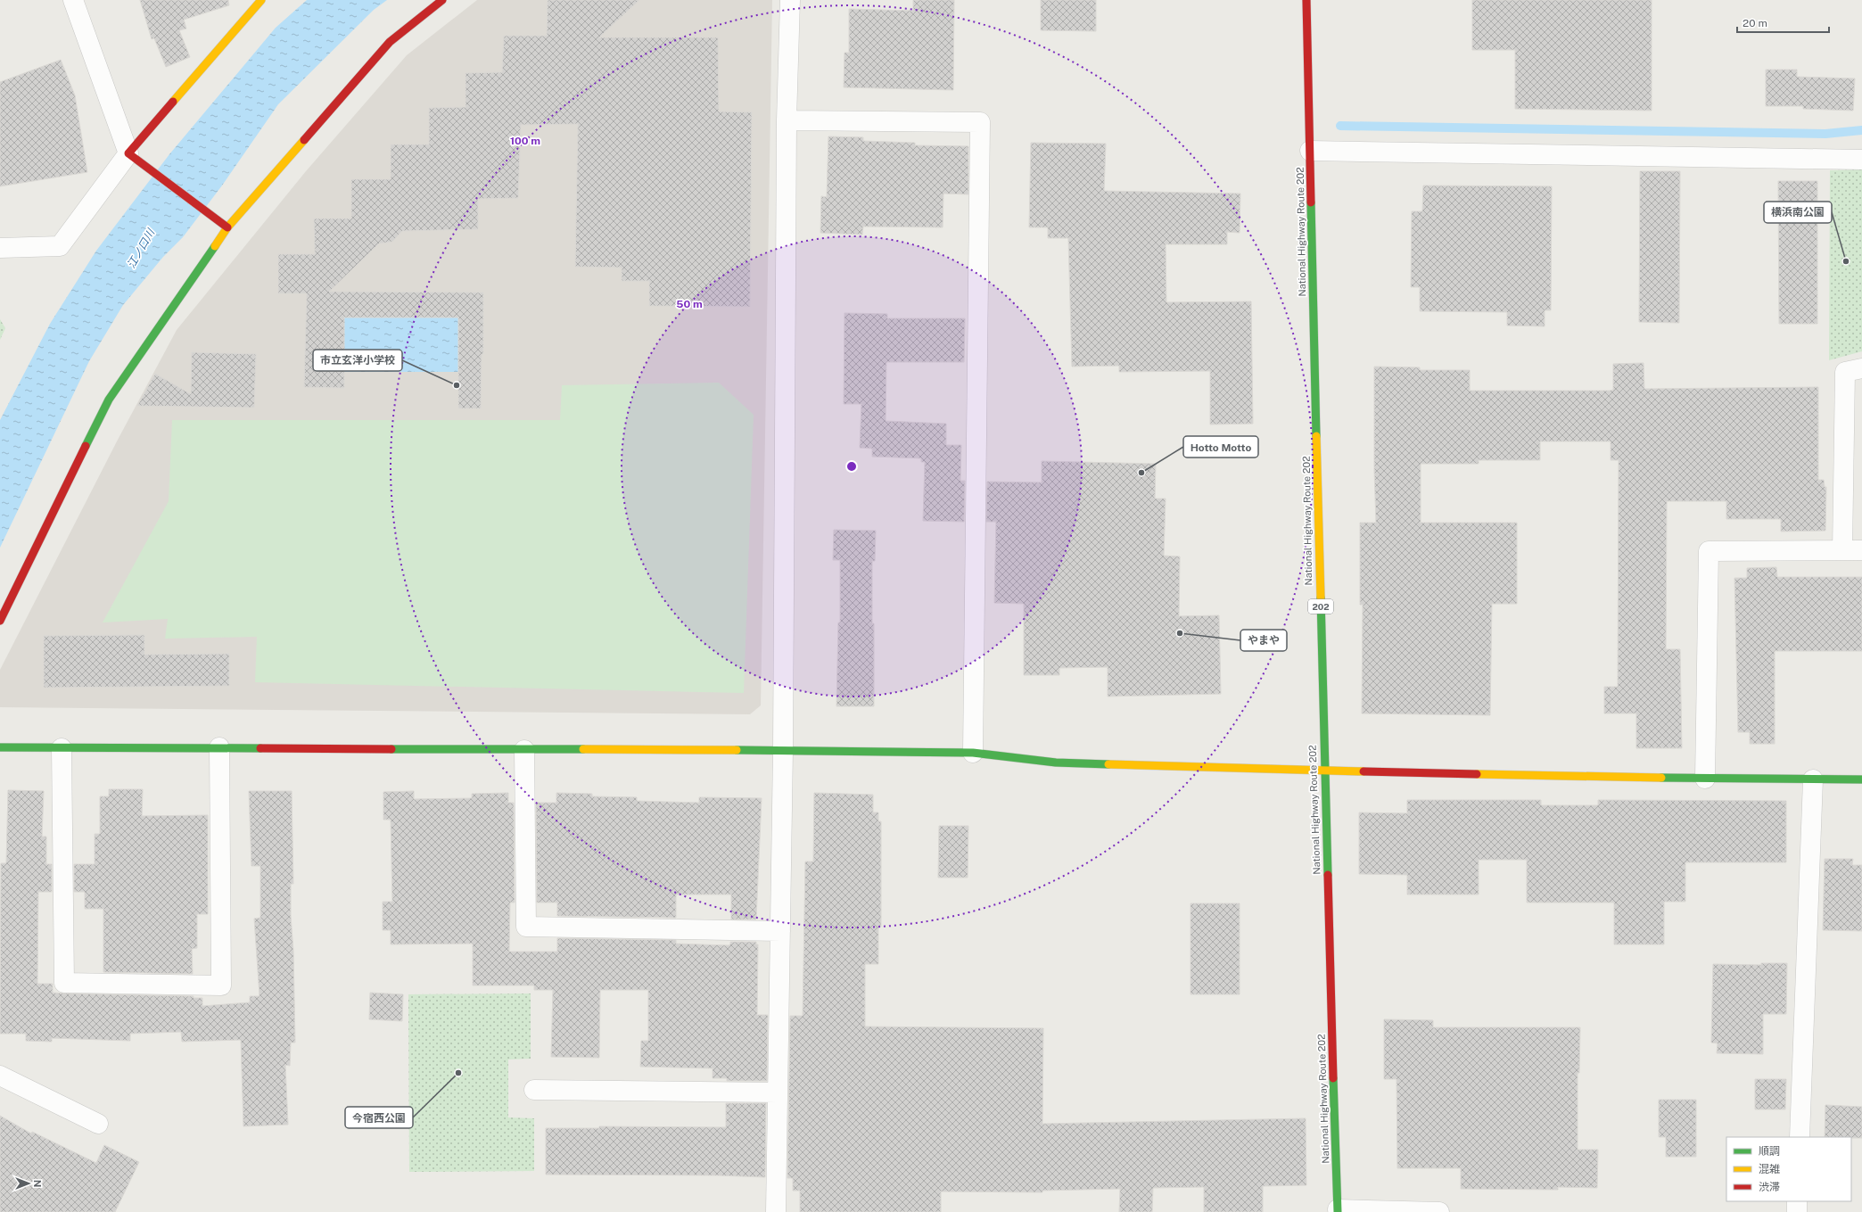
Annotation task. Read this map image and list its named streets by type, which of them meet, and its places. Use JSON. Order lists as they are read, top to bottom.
{
  "streets": {
    "main road": ["National Highway Route 202", "202"]
  },
  "water": ["江ノ口川"],
  "places": [
    "横浜南公園",
    "市立玄洋小学校",
    "Hotto Motto",
    "やまや",
    "今宿西公園"
  ],
  "legend": ["順調", "混雑", "渋滞"],
  "scale_bar": "20 m",
  "north": "right",
  "rings": ["100 m", "50 m"]
}
